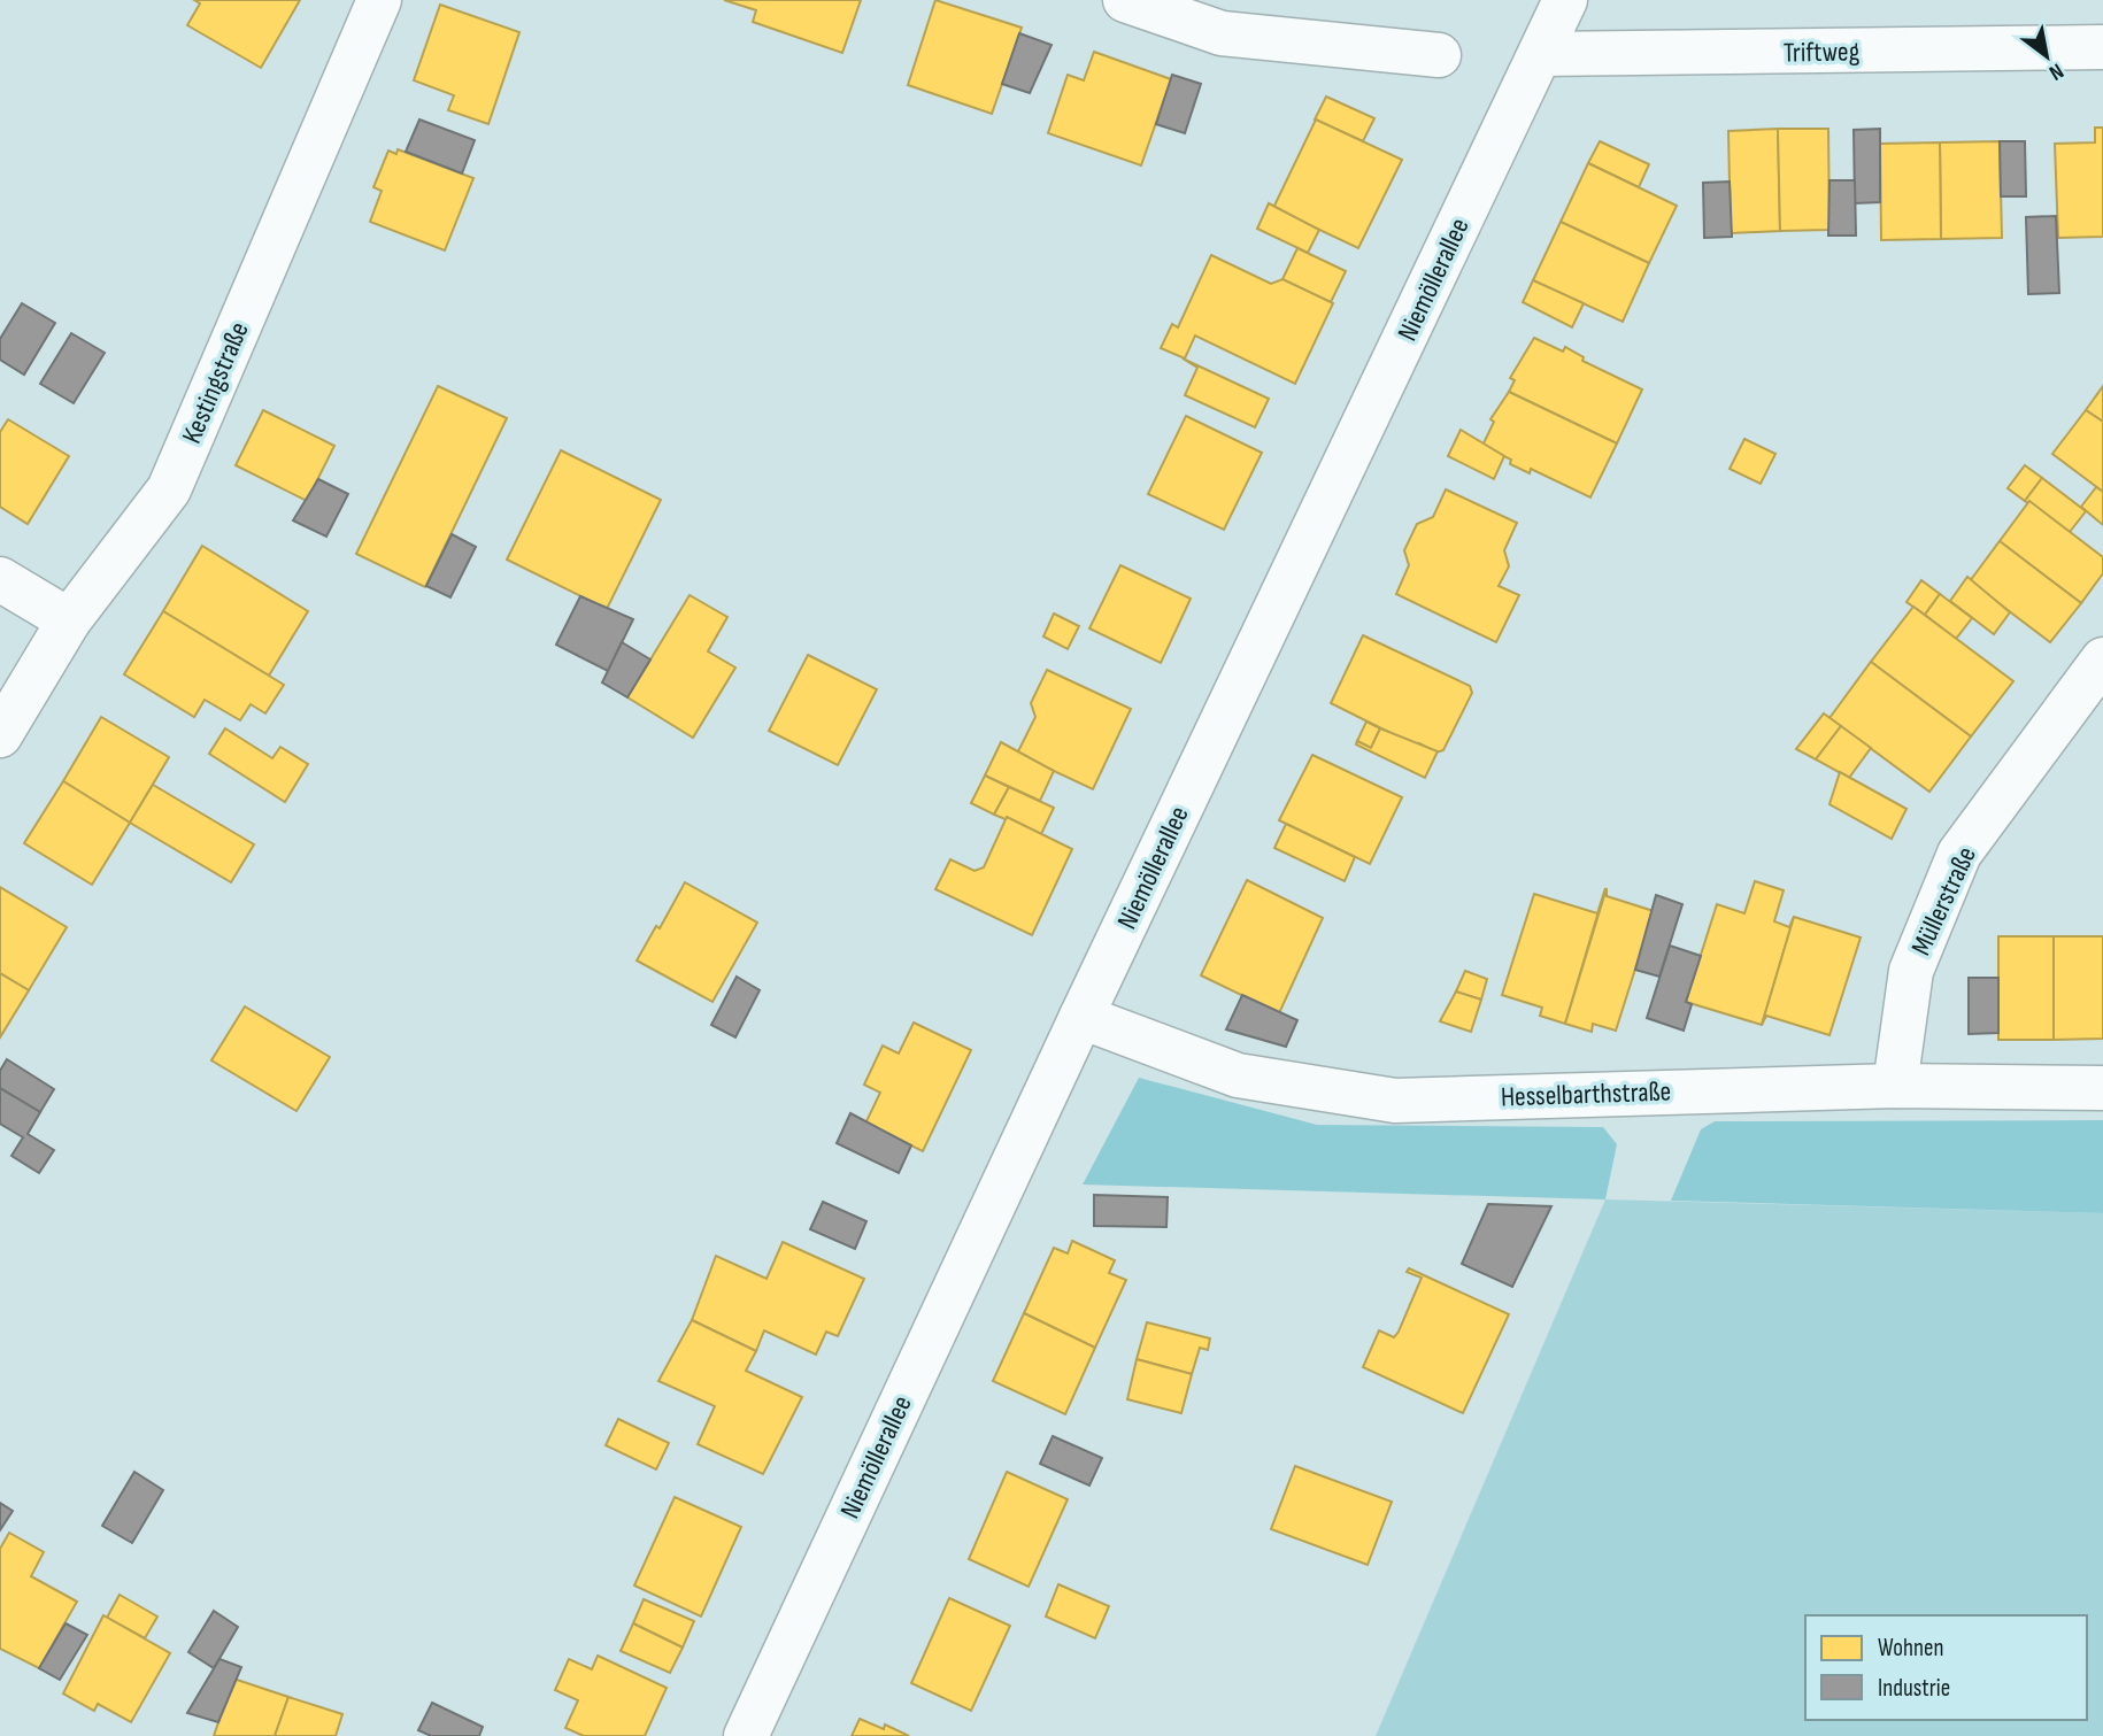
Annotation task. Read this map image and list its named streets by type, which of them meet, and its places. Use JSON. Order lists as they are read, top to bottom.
{
  "streets": {
    "street": [
      "Triftweg",
      "Niemöllerallee",
      "Kestingstraße",
      "Müllerstraße",
      "Hesselbarthstraße"
    ]
  },
  "crossings": [
    ["Triftweg", "Niemöllerallee"],
    ["Niemöllerallee", "Hesselbarthstraße"],
    ["Müllerstraße", "Hesselbarthstraße"]
  ],
  "legend": ["Wohnen", "Industrie"],
  "north": "bottom right"
}
